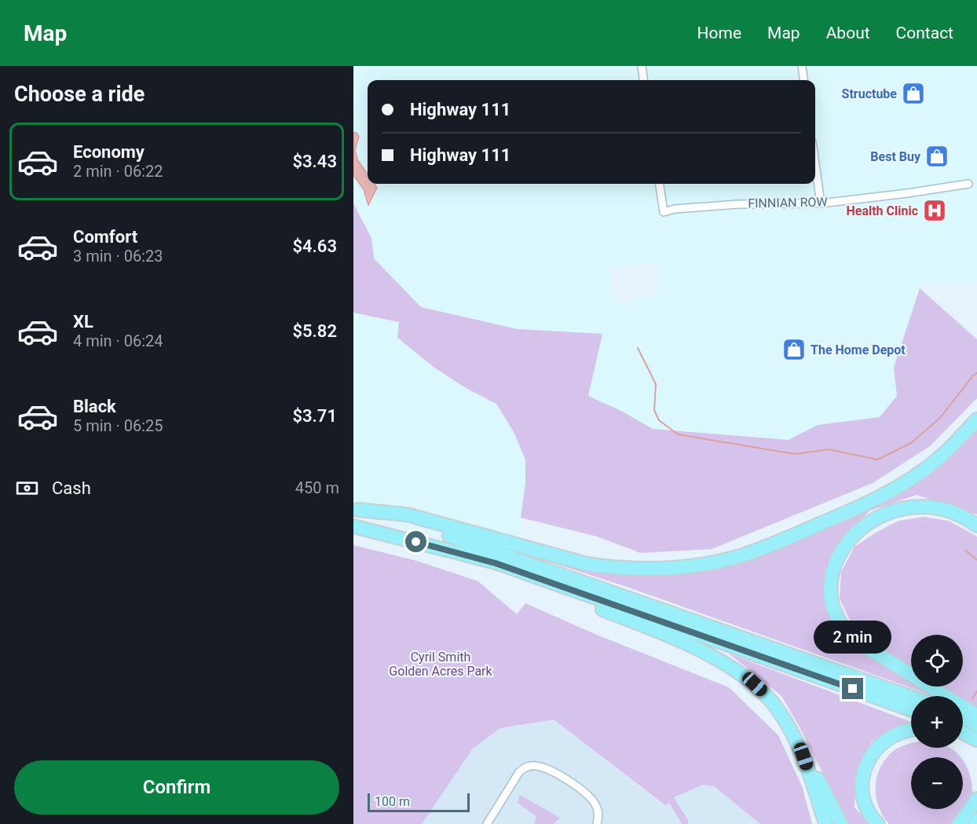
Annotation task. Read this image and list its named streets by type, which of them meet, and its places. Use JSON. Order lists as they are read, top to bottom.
{
  "streets": {
    "street": ["FINNIAN ROW"]
  },
  "parks": ["Cyril Smith Golden Acres Park"],
  "places": {
    "shop": ["Structube", "Best Buy", "The Home Depot"],
    "hospital": ["Health Clinic"]
  },
  "scale_bar": "100 m",
  "page": {
    "header": "Map",
    "nav": [
      "Home",
      "Map",
      "About",
      "Contact"
    ],
    "heading": "Choose a ride",
    "banner": ["Highway 111", "Highway 111"],
    "list": [
      {
        "name": "Economy",
        "note": "2 min · 06:22",
        "value": "$3.43"
      },
      {
        "name": "Comfort",
        "note": "3 min · 06:23",
        "value": "$4.63"
      },
      {
        "name": "XL",
        "note": "4 min · 06:24",
        "value": "$5.82"
      },
      {
        "name": "Black",
        "note": "5 min · 06:25",
        "value": "$3.71"
      }
    ],
    "pay": ["Cash", "450 m"],
    "bubble": "2 min",
    "map_buttons": ["+", "−"],
    "buttons": "Confirm",
    "scale": "100 m"
  }
}
